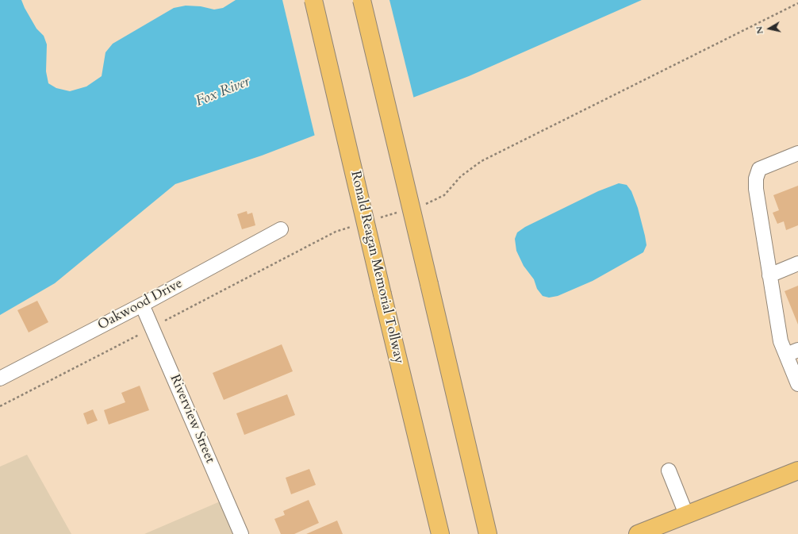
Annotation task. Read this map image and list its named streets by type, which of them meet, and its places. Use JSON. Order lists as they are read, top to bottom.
{
  "streets": {
    "main road": ["Ronald Reagan Memorial Tollway"],
    "street": ["Oakwood Drive", "Riverview Street"]
  },
  "crossings": [
    ["Oakwood Drive", "Riverview Street"]
  ],
  "water": ["Fox River"],
  "north": "left"
}
